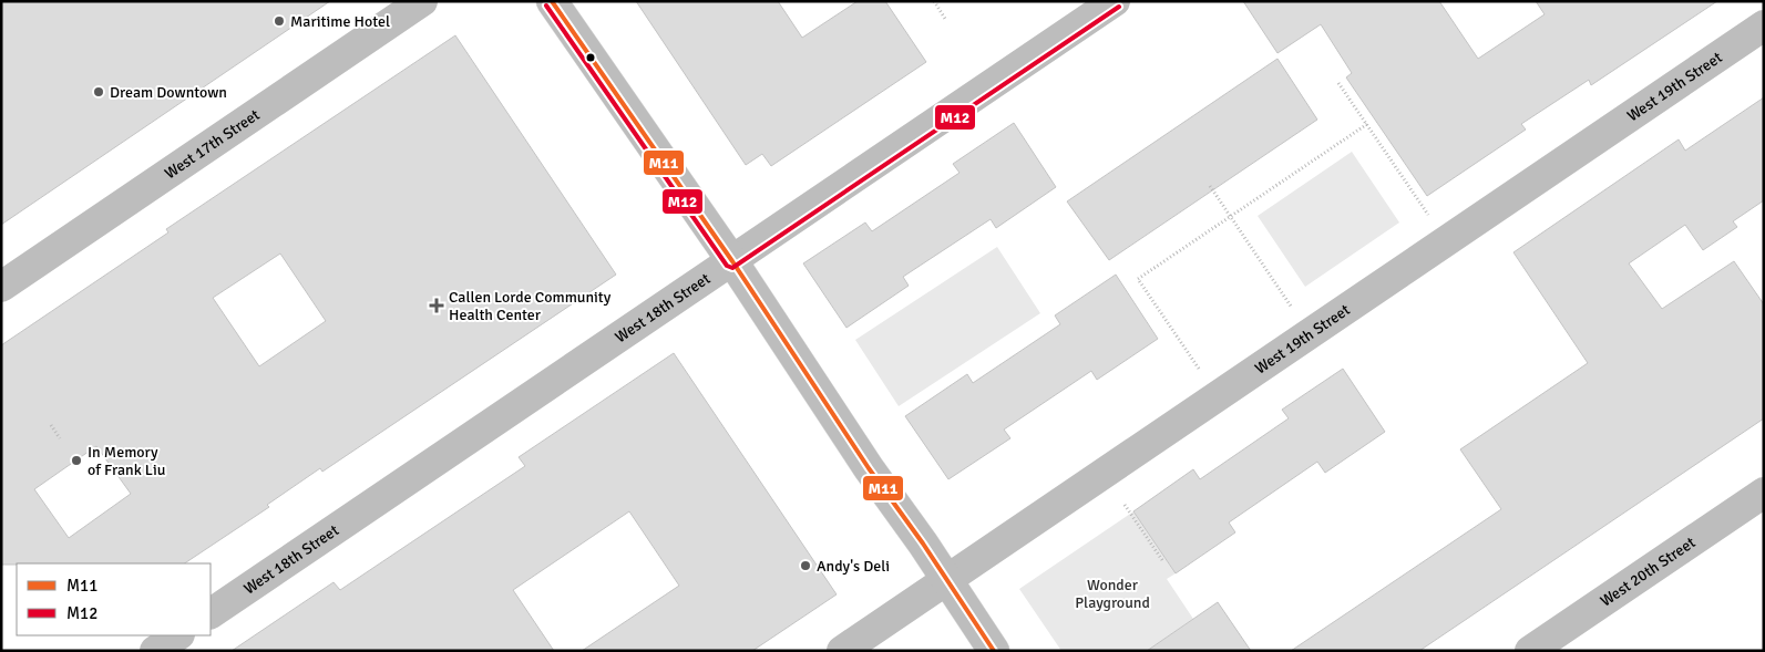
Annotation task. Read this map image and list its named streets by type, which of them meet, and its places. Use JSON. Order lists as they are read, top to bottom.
{
  "streets": {
    "street": [
      "West 19th Street",
      "West 17th Street",
      "West 18th Street",
      "West 20th Street"
    ]
  },
  "parks": ["Wonder Playground"],
  "places": {
    "other": [
      "Maritime Hotel",
      "Dream Downtown",
      "In Memory of Frank Liu",
      "Andy's Deli"
    ],
    "health": ["Callen Lorde Community Health Center"]
  },
  "lines": ["transit line M11", "transit line M12"],
  "legend": ["M11", "M12"]
}
